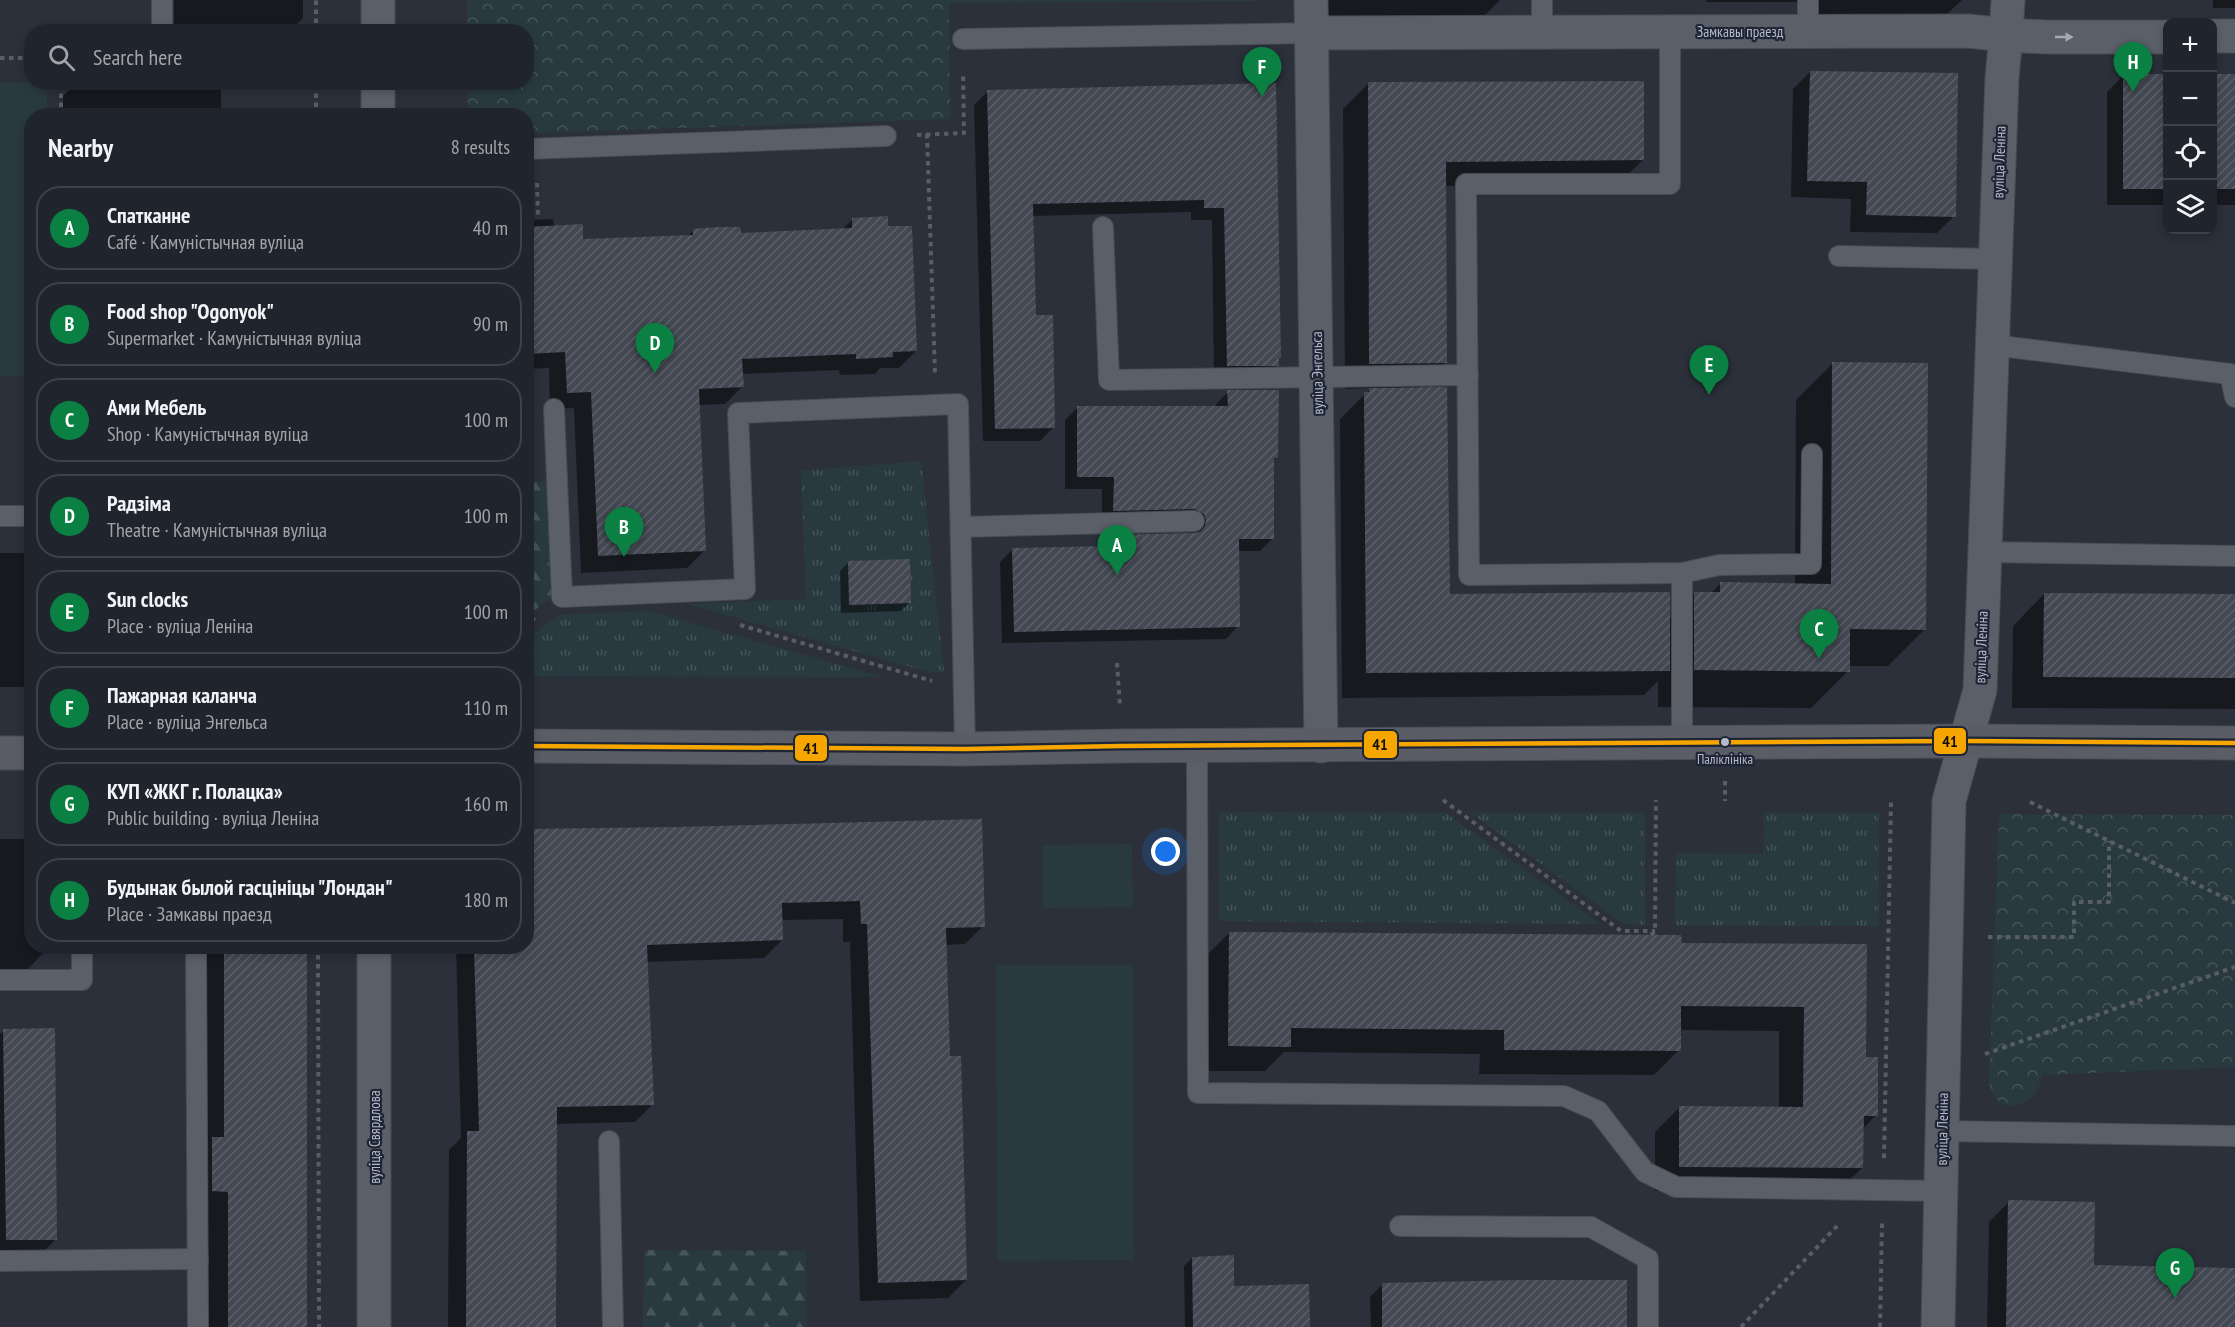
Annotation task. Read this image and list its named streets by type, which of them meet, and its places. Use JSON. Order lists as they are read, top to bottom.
{
  "streets": {
    "street": [
      "Замкавы праезд",
      "вуліца Леніна",
      "вуліца Энгельса",
      "вуліца Свярдлова"
    ]
  },
  "crossings": [
    ["Замкавы праезд", "вуліца Леніна"],
    ["Замкавы праезд", "вуліца Энгельса"]
  ],
  "places": ["Паліклініка"],
  "lines": ["transit line 41"],
  "page": {
    "map_buttons": ["+", "−"],
    "search": "Search here",
    "pins": [
      "H",
      "F",
      "D",
      "E",
      "B",
      "A",
      "C",
      "G"
    ],
    "heading": ["Nearby", "8 results"],
    "list": [
      {
        "mark": "A",
        "name": "Спатканне",
        "note": "Café · Камуністычная вуліца",
        "value": "40 m"
      },
      {
        "mark": "B",
        "name": "Food shop \"Ogonyok\"",
        "note": "Supermarket · Камуністычная вуліца",
        "value": "90 m"
      },
      {
        "mark": "C",
        "name": "Ами Мебель",
        "note": "Shop · Камуністычная вуліца",
        "value": "100 m"
      },
      {
        "mark": "D",
        "name": "Радзіма",
        "note": "Theatre · Камуністычная вуліца",
        "value": "100 m"
      },
      {
        "mark": "E",
        "name": "Sun clocks",
        "note": "Place · вуліца Леніна",
        "value": "100 m"
      },
      {
        "mark": "F",
        "name": "Пажарная каланча",
        "note": "Place · вуліца Энгельса",
        "value": "110 m"
      },
      {
        "mark": "G",
        "name": "КУП «ЖКГ г. Полацка»",
        "note": "Public building · вуліца Леніна",
        "value": "160 m"
      },
      {
        "mark": "H",
        "name": "Будынак былой гасцініцы \"Лондан\"",
        "note": "Place · Замкавы праезд",
        "value": "180 m"
      }
    ]
  }
}
